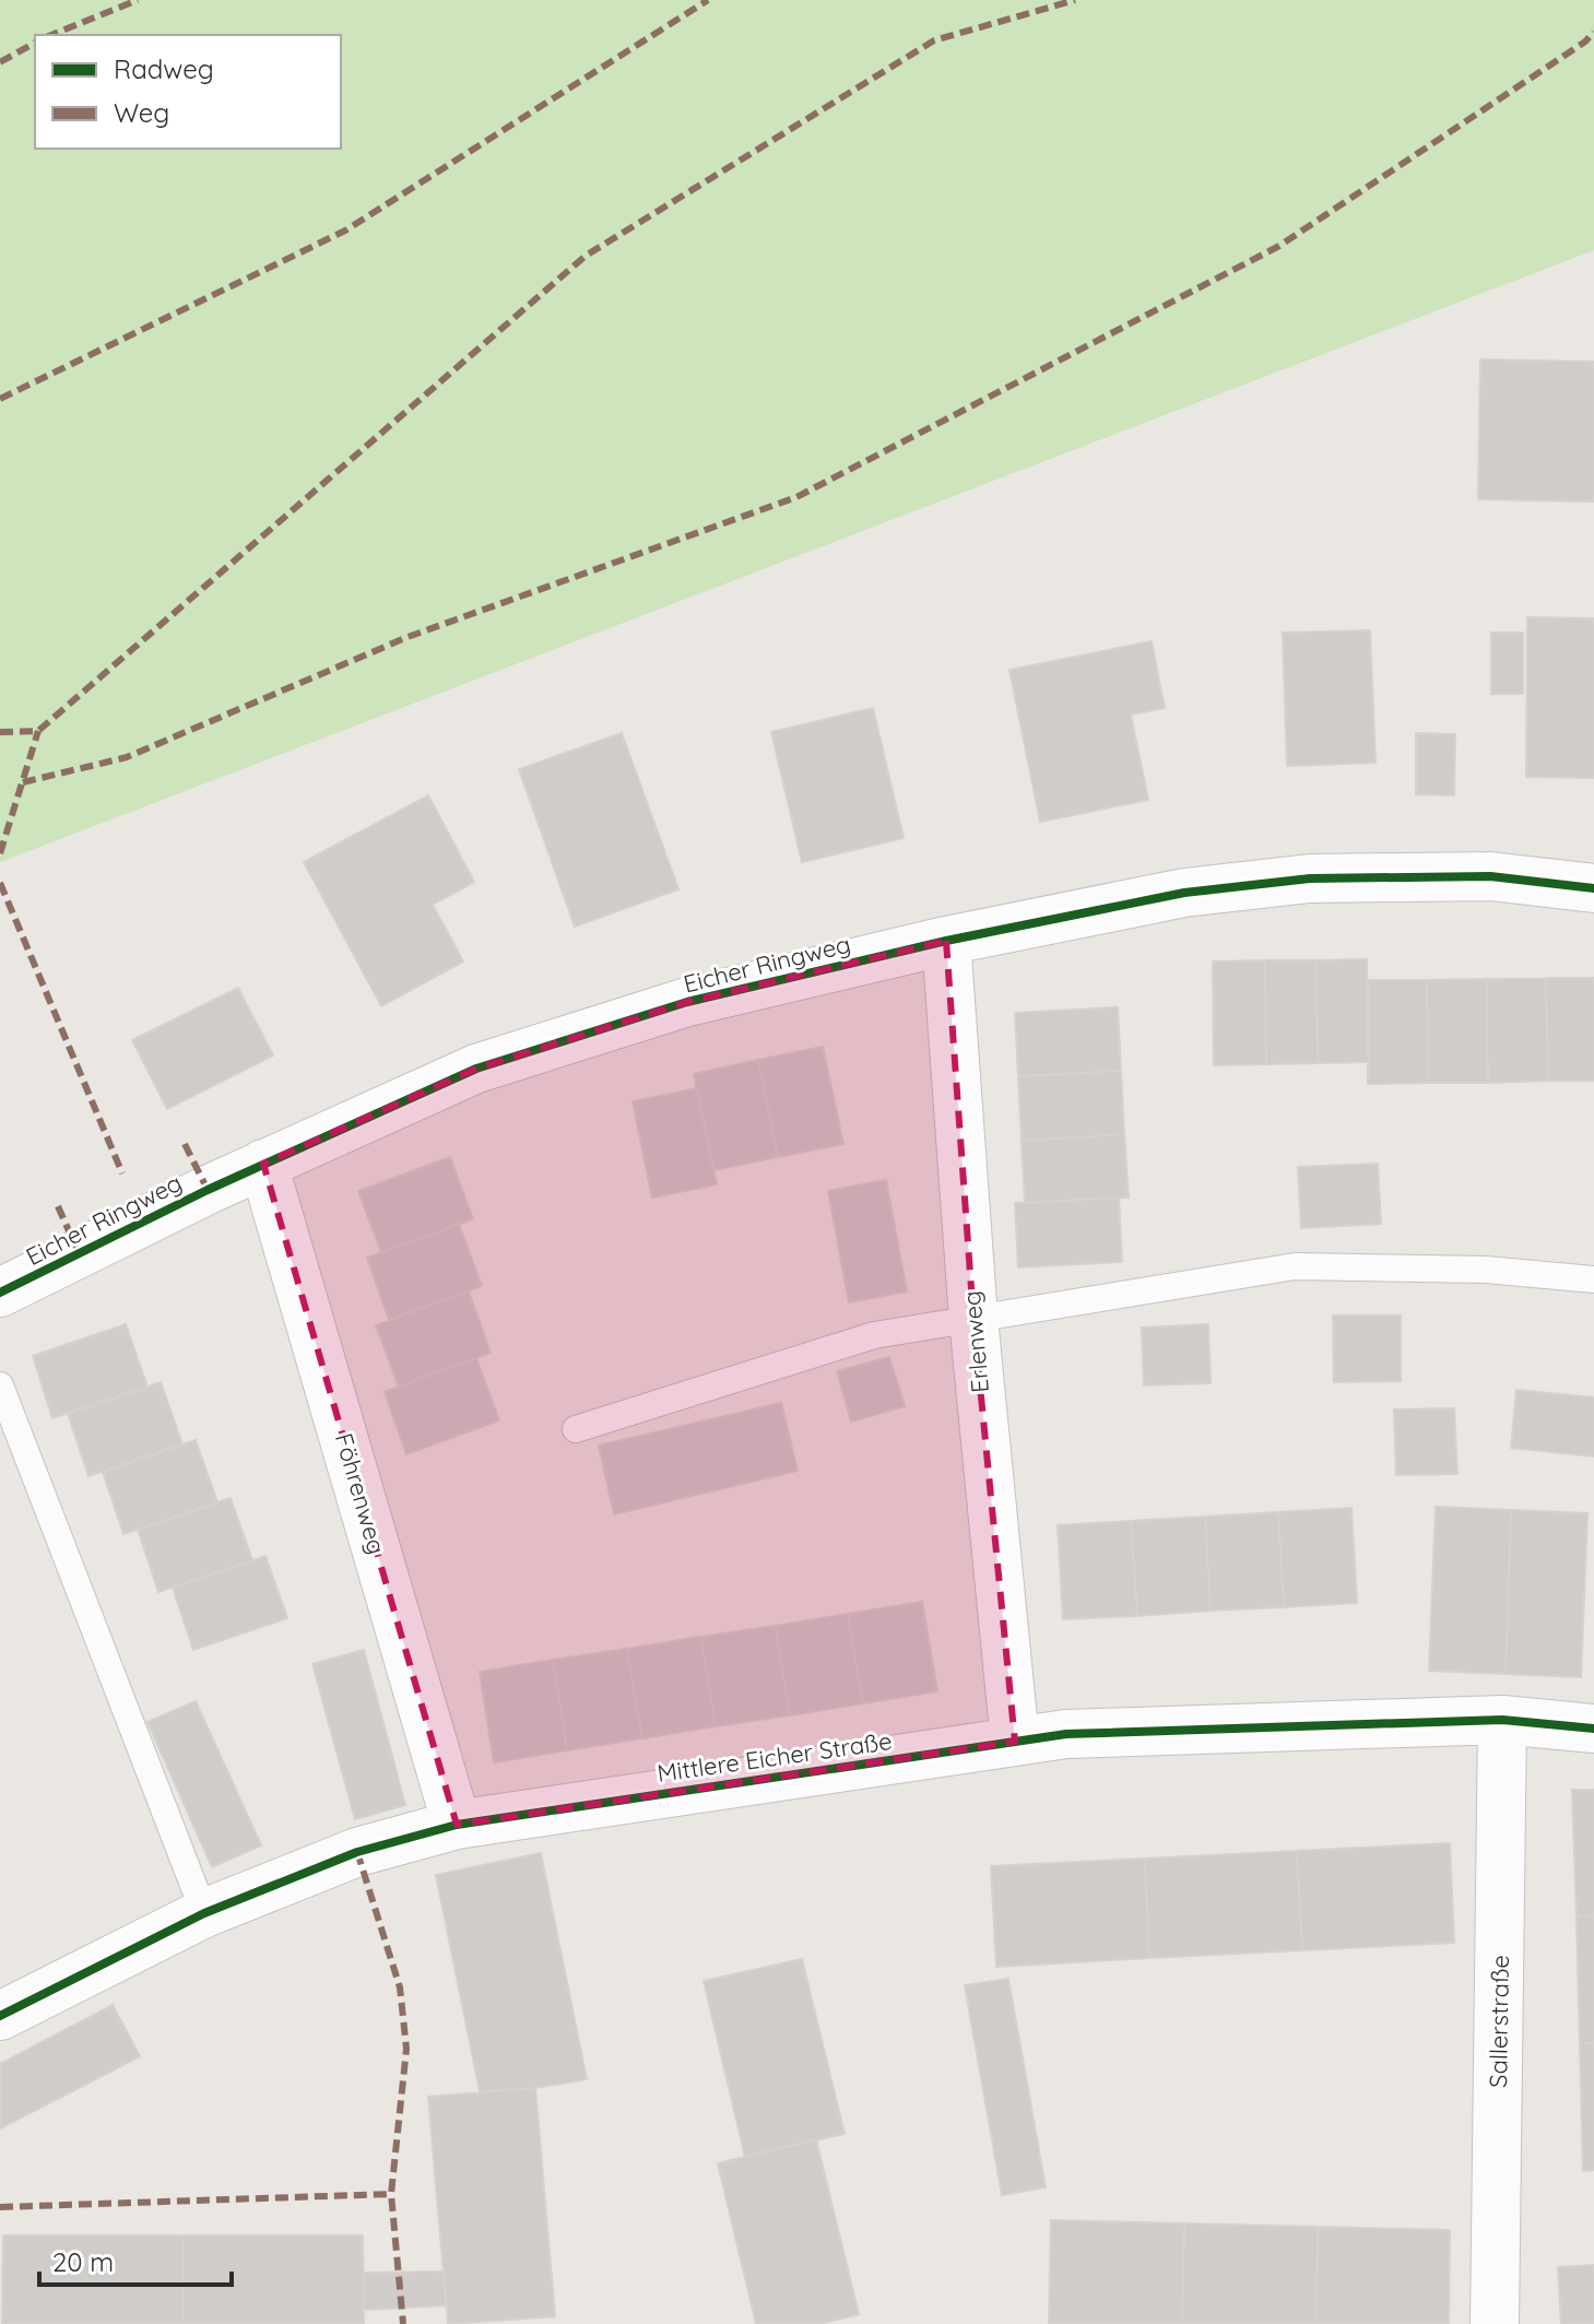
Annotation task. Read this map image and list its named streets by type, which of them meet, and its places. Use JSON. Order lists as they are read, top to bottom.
{
  "streets": {
    "street": [
      "Eicher Ringweg",
      "Erlenweg",
      "Föhrenweg",
      "Mittlere Eicher Straße",
      "Sallerstraße"
    ]
  },
  "crossings": [
    ["Eicher Ringweg", "Erlenweg"],
    ["Eicher Ringweg", "Föhrenweg"],
    ["Erlenweg", "Mittlere Eicher Straße"],
    ["Föhrenweg", "Mittlere Eicher Straße"],
    ["Mittlere Eicher Straße", "Sallerstraße"]
  ],
  "legend": ["Radweg", "Weg"],
  "scale_bar": "20 m"
}
